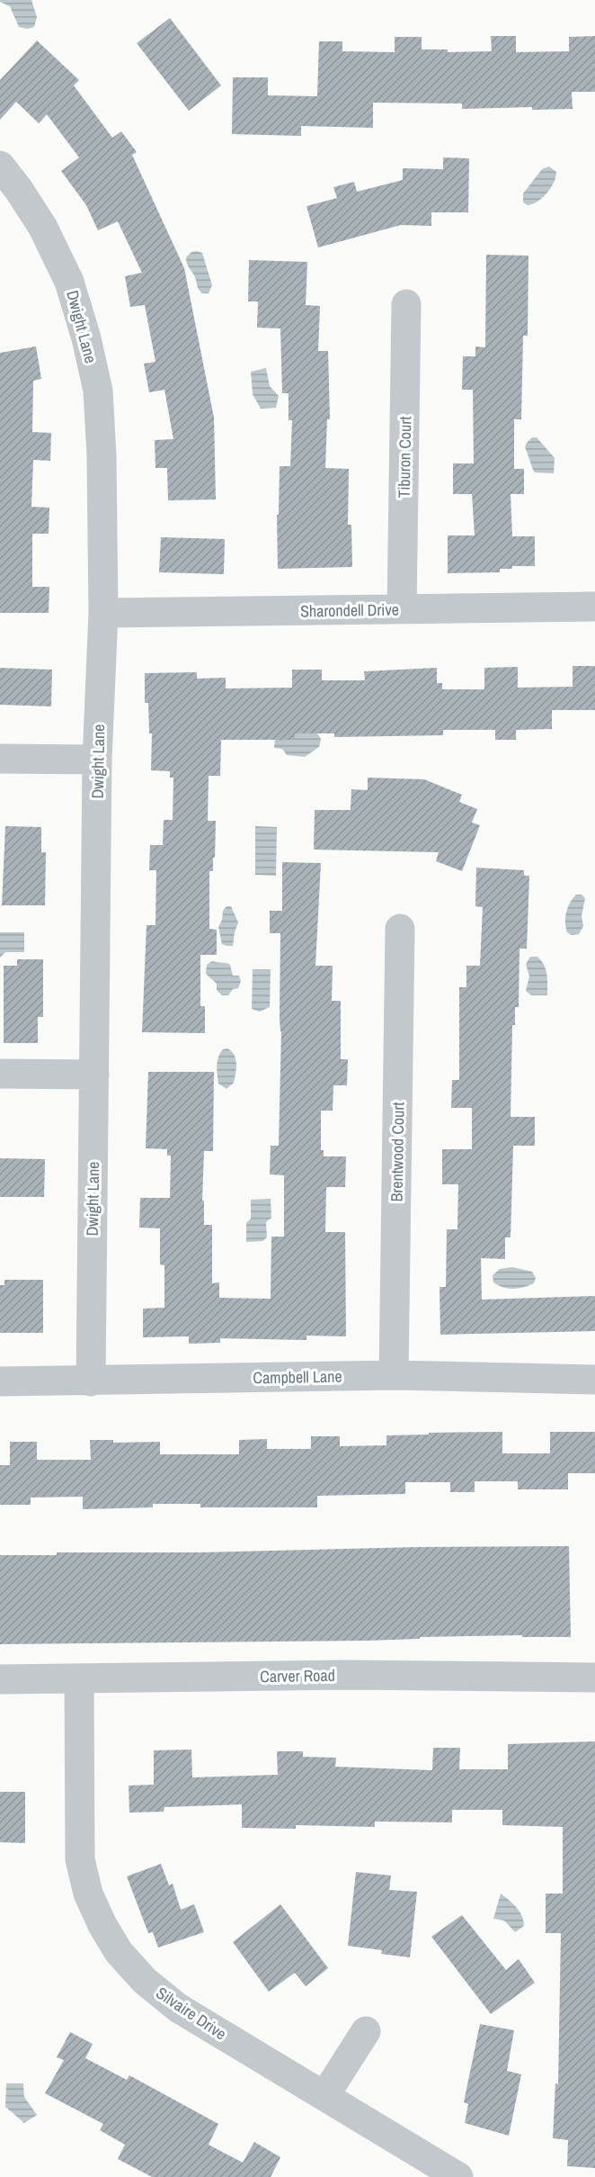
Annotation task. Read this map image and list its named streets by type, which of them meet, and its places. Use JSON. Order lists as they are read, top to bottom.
{
  "streets": {
    "street": [
      "Dwight Lane",
      "Tiburon Court",
      "Sharondell Drive",
      "Brentwood Court",
      "Campbell Lane",
      "Carver Road",
      "Silvaire Drive"
    ]
  },
  "crossings": [
    ["Dwight Lane", "Sharondell Drive"],
    ["Dwight Lane", "Campbell Lane"],
    ["Tiburon Court", "Sharondell Drive"],
    ["Brentwood Court", "Campbell Lane"],
    ["Carver Road", "Silvaire Drive"]
  ]
}
